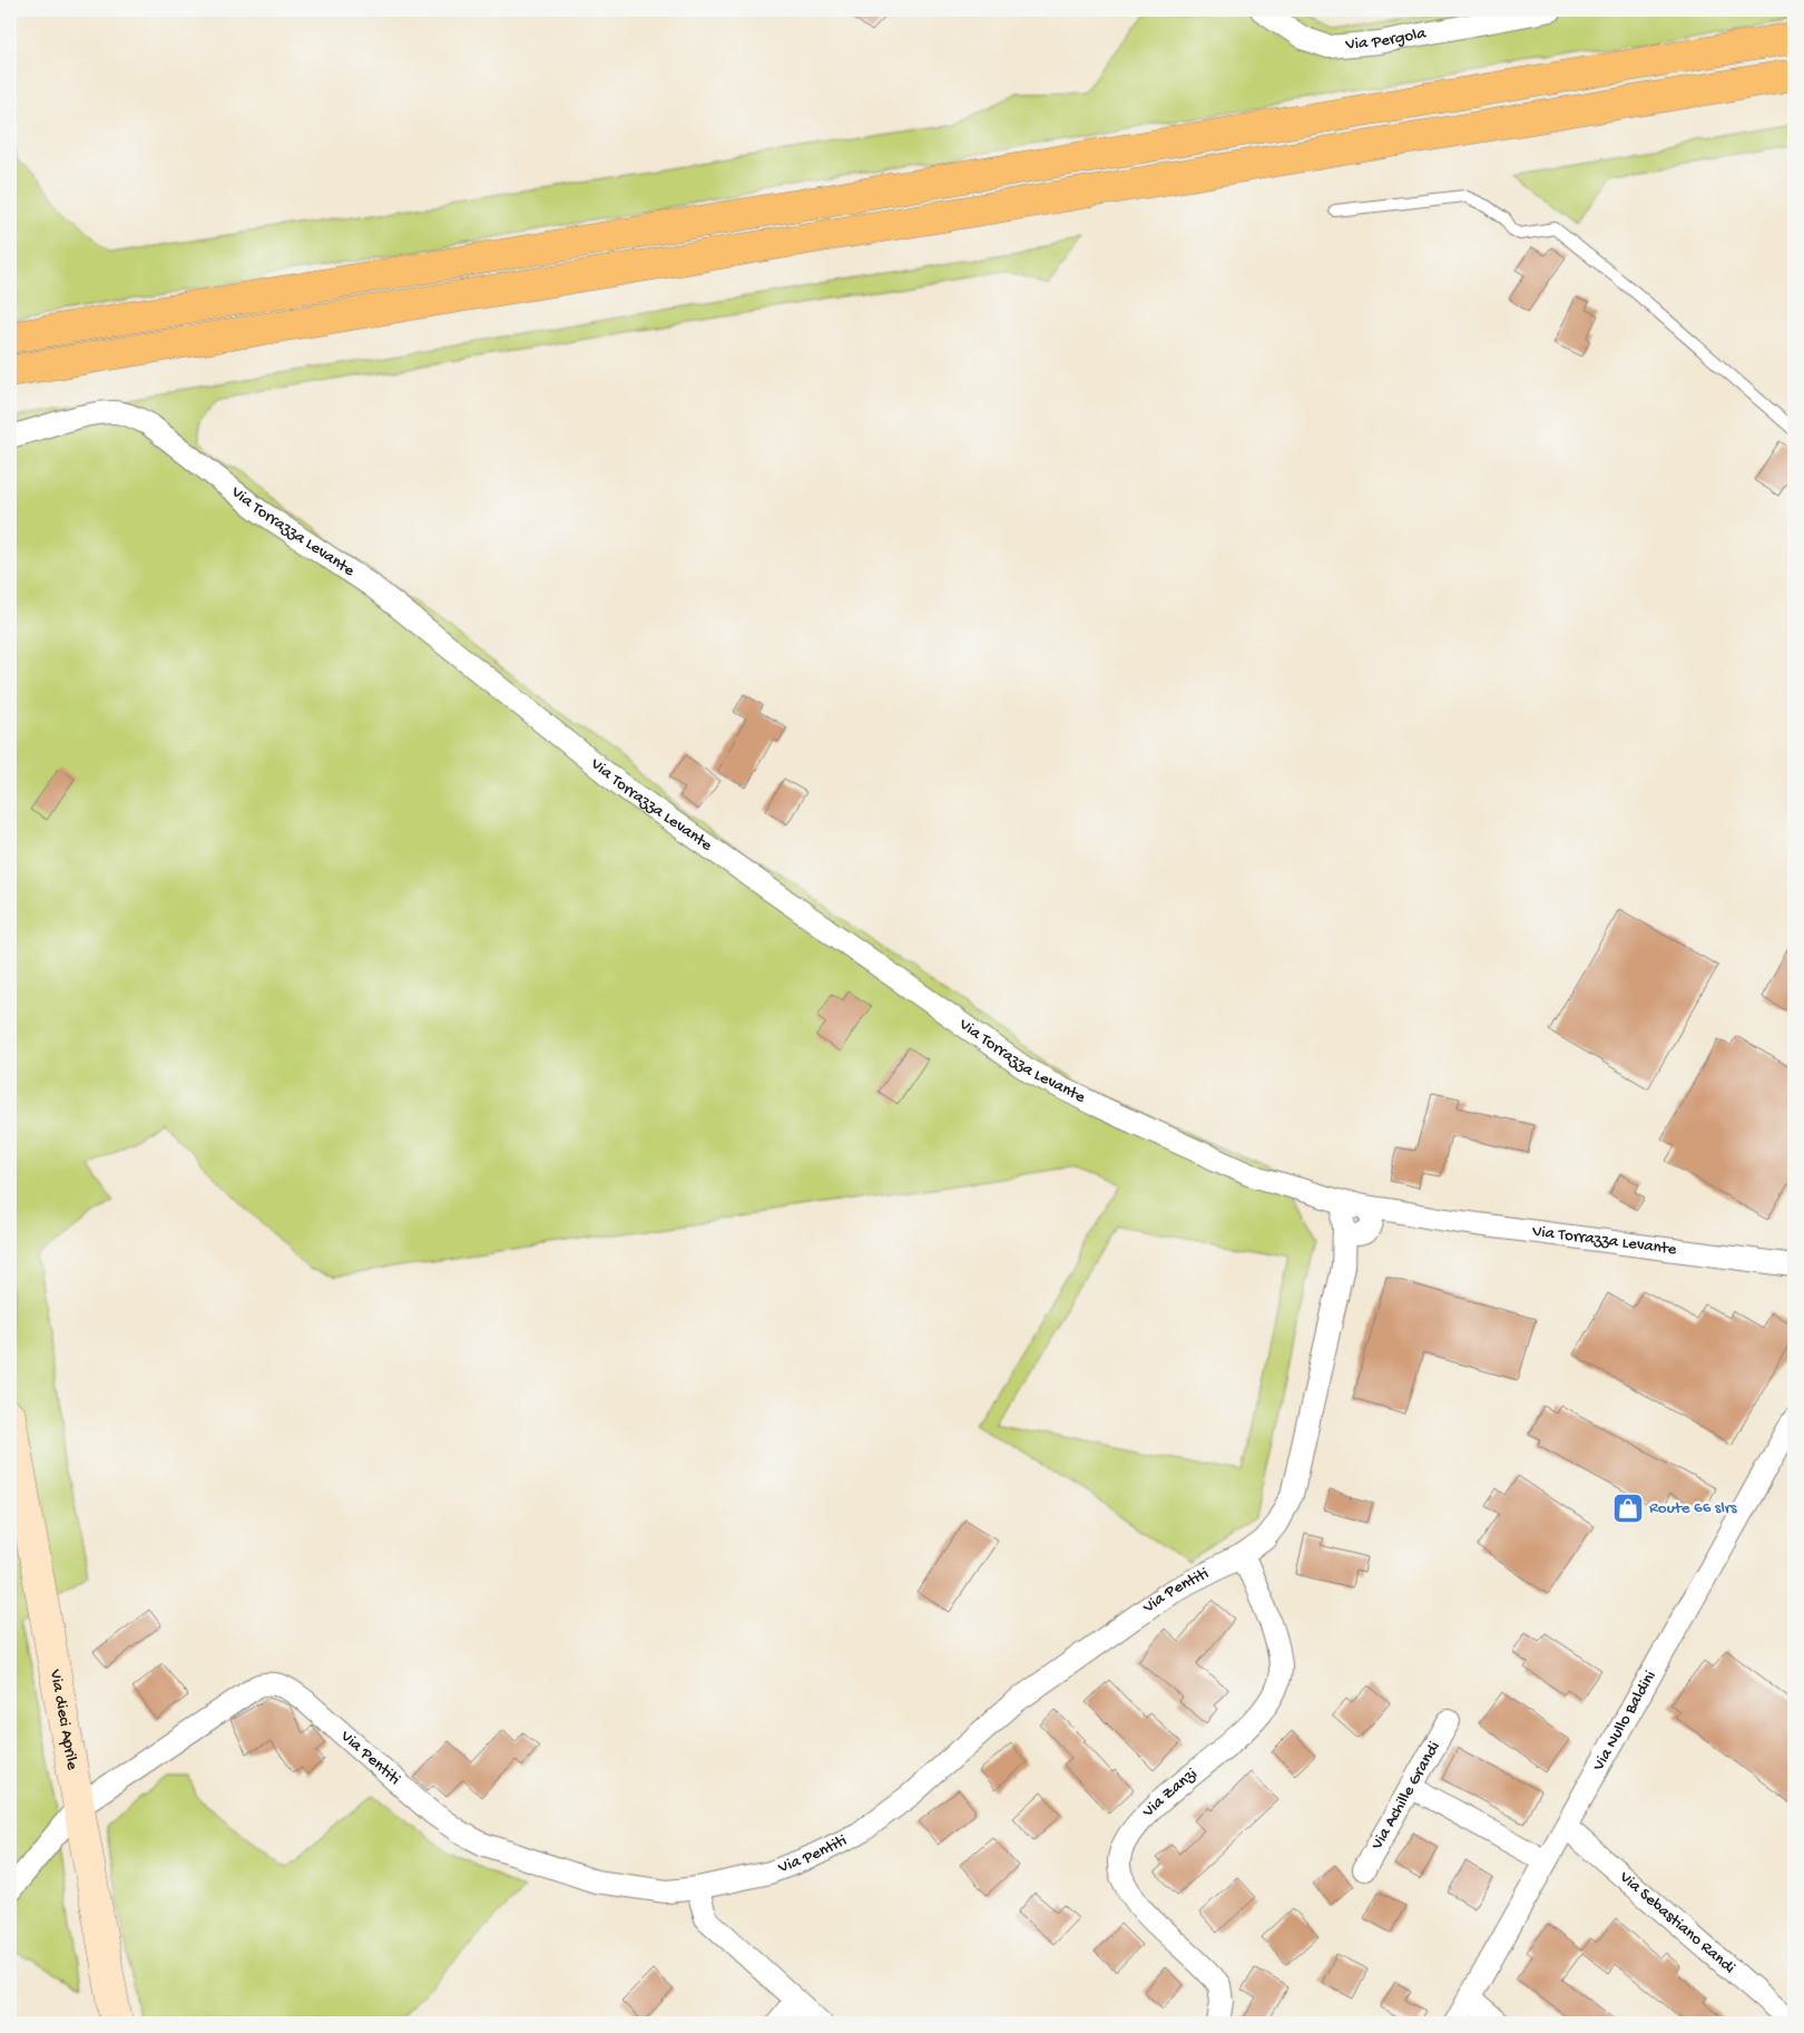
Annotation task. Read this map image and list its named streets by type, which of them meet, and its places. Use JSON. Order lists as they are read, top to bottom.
{
  "streets": {
    "main road": ["Via dieci Aprile"],
    "street": [
      "Via Pergola",
      "Via Torrazza Levante",
      "Via Pentiti",
      "Via Nullo Baldini",
      "Via Zanzi",
      "Via Achille Grandi",
      "Via Sebastiano Randi"
    ]
  },
  "crossings": [
    ["Via Torrazza Levante", "Via Pentiti"],
    ["Via Pentiti", "Via dieci Aprile"],
    ["Via Pentiti", "Via Zanzi"],
    ["Via Nullo Baldini", "Via Sebastiano Randi"]
  ],
  "places": {
    "shop": ["Route 66 slrs"]
  }
}
